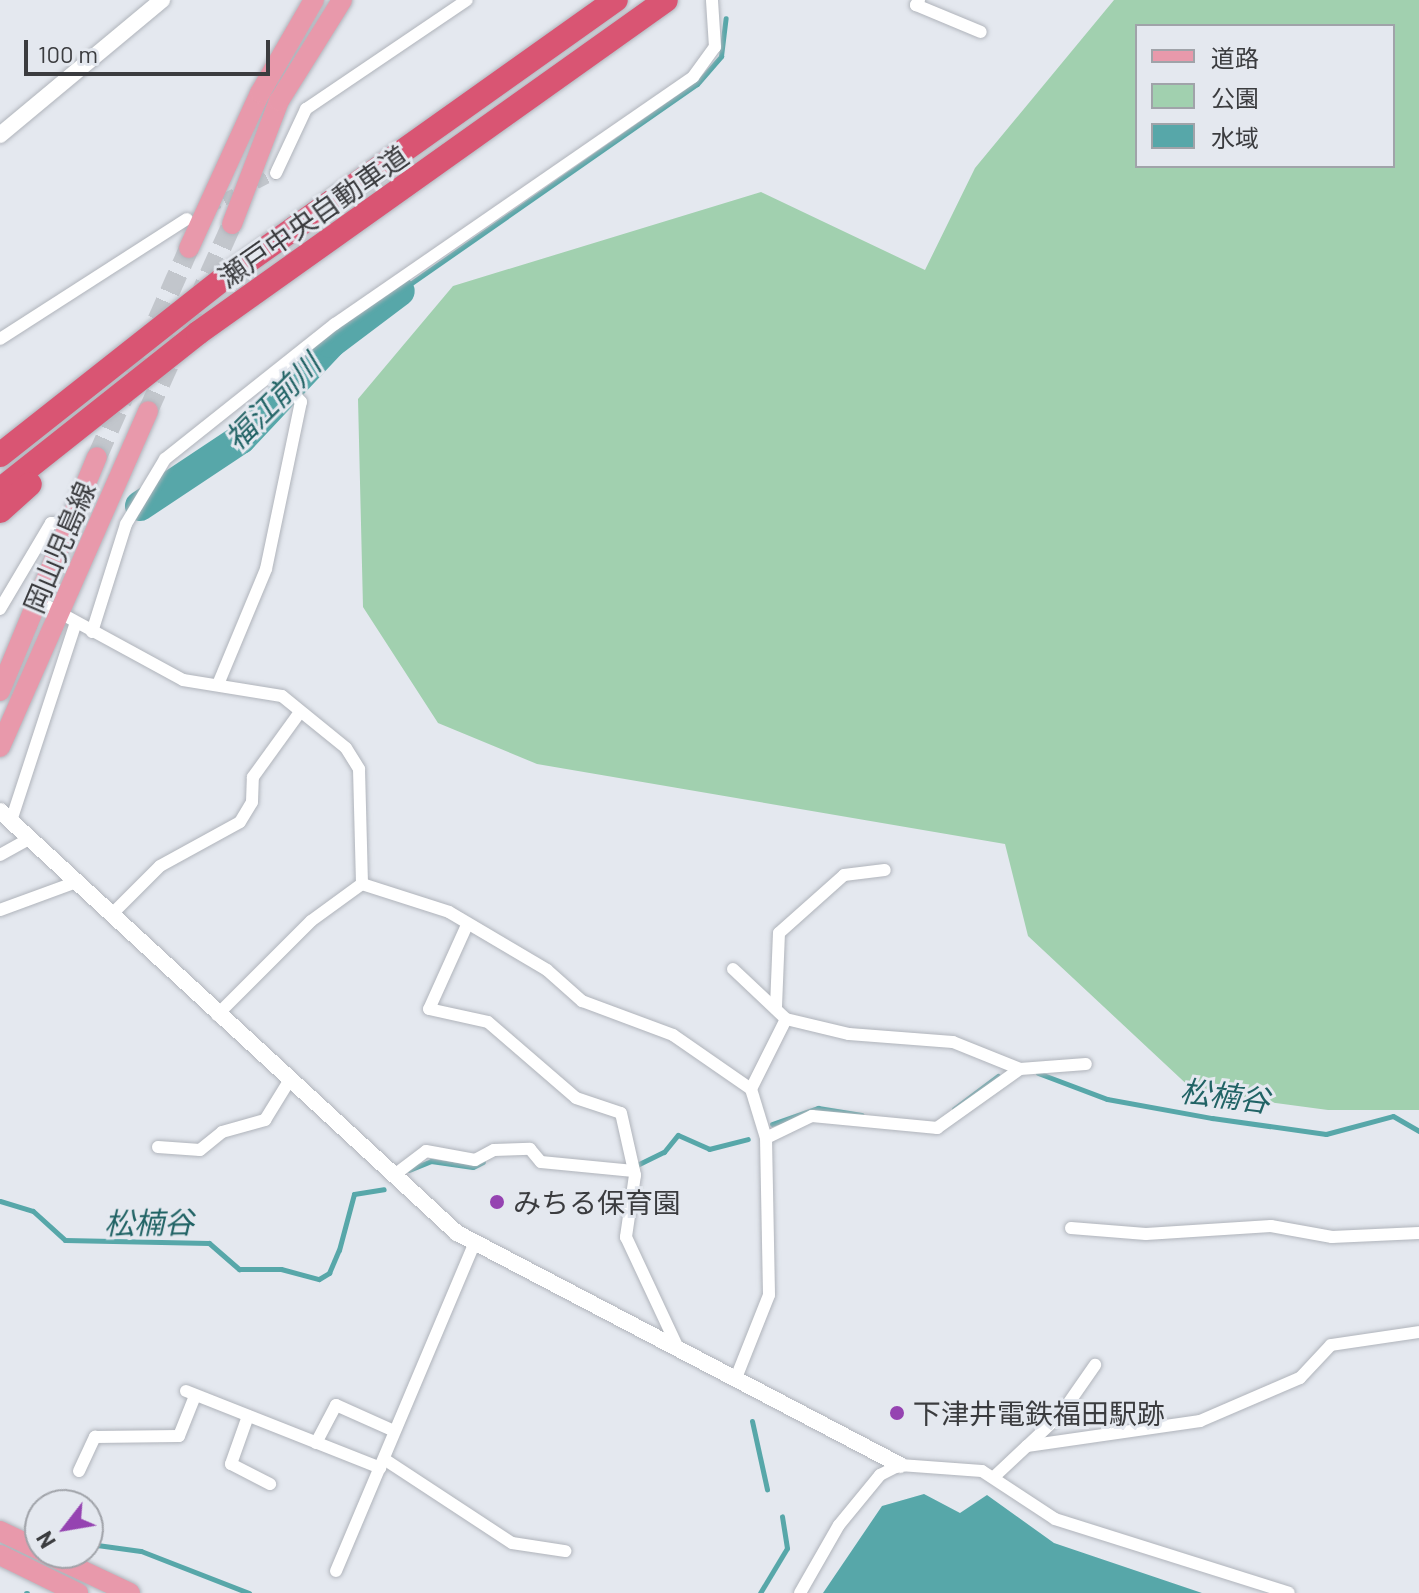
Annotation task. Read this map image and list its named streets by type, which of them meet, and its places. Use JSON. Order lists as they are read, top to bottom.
{
  "streets": {
    "highway": ["瀬戸中央自動車道"],
    "main road": ["岡山児島線"]
  },
  "water": ["福江前川", "松楠谷"],
  "places": ["みちる保育園", "下津井電鉄福田駅跡"],
  "legend": ["道路", "公園", "水域"],
  "scale_bar": "100 m",
  "north": "bottom left"
}
